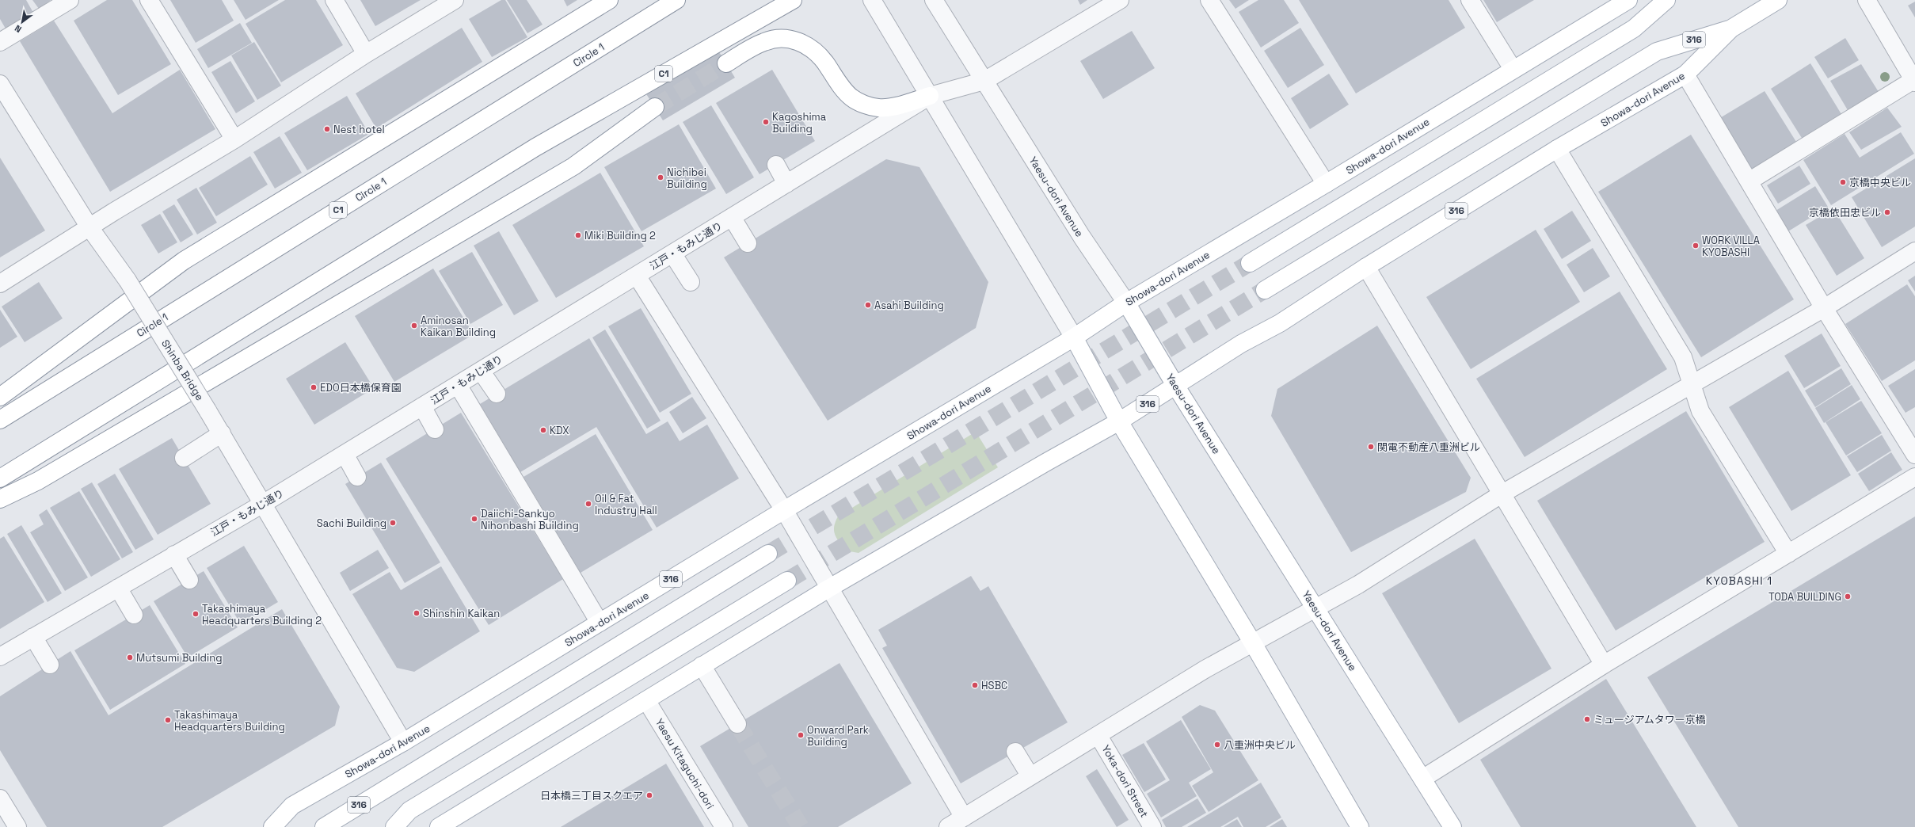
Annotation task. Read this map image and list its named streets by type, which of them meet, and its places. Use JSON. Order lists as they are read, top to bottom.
{
  "streets": {
    "main road": [
      "316",
      "Circle 1",
      "C1",
      "Showa-dori Avenue",
      "Yaesu-dori Avenue"
    ],
    "street": [
      "江戸・もみじ通り",
      "Shinba Bridge",
      "Yaesu Kitaguchi-dori",
      "Yoka-dori Street"
    ]
  },
  "crossings": [
    ["Showa-dori Avenue", "Yaesu-dori Avenue"],
    ["Showa-dori Avenue", "Shinba Bridge"],
    ["Showa-dori Avenue", "Yaesu Kitaguchi-dori"],
    ["Yaesu-dori Avenue", "江戸・もみじ通り"],
    ["江戸・もみじ通り", "Shinba Bridge"]
  ],
  "districts": ["KYOBASHI 1"],
  "places": [
    "Kagoshima Building",
    "Nest hotel",
    "Nichibei Building",
    "京橋中央ビル",
    "京橋依田忠ビル",
    "Miki Building 2",
    "WORK VILLA KYOBASHI",
    "Asahi Building",
    "Aminosan Kaikan Building",
    "EDO日本橋保育園",
    "KDX",
    "関電不動産八重洲ビル",
    "Oil & Fat Industry Hall",
    "Daiichi-Sankyo Nihonbashi Building",
    "Sachi Building",
    "TODA BUILDING",
    "Shinshin Kaikan",
    "Takashimaya Headquarters Building 2",
    "Mutsumi Building",
    "HSBC",
    "ミュージアムタワー京橋",
    "Takashimaya Headquarters Building",
    "Onward Park Building",
    "八重洲中央ビル",
    "日本橋三丁目スクエア"
  ],
  "north": "bottom left"
}
